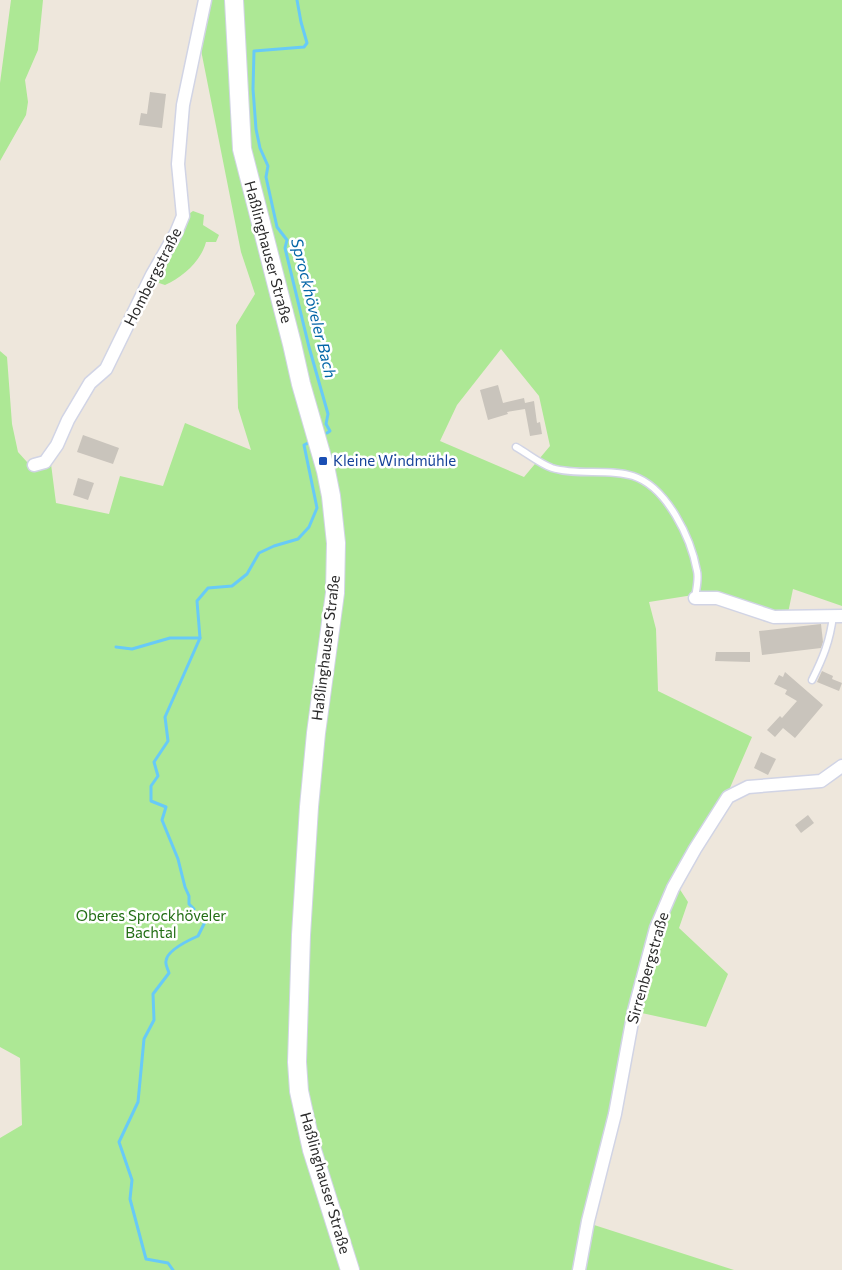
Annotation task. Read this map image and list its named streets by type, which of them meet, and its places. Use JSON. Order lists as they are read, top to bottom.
{
  "streets": {
    "main road": ["Haßlinghauser Straße"],
    "street": ["Hombergstraße", "Sirrenbergstraße"]
  },
  "water": ["Sprockhöveler Bach"],
  "parks": ["Oberes Sprockhöveler Bachtal"],
  "places": {
    "transit": ["Kleine Windmühle"]
  }
}
